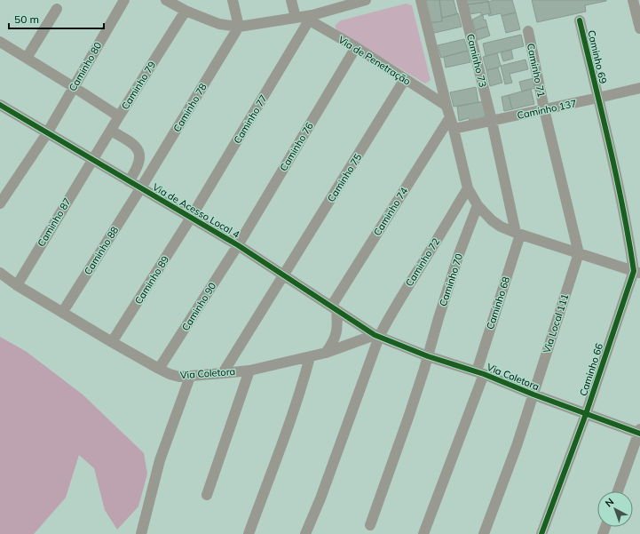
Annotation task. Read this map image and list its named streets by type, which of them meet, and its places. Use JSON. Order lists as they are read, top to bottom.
{
  "streets": {
    "street": [
      "Caminho 69",
      "Via de Penetração",
      "Caminho 73",
      "Caminho 80",
      "Caminho 71",
      "Caminho 79",
      "Caminho 78",
      "Caminho 137",
      "Caminho 77",
      "Caminho 76",
      "Caminho 75",
      "Via de Acesso Local 4",
      "Caminho 74",
      "Caminho 87",
      "Caminho 88",
      "Caminho 72",
      "Caminho 89",
      "Caminho 70",
      "Caminho 68",
      "Caminho 90",
      "Via Local 111",
      "Caminho 66",
      "Via Coletora"
    ]
  },
  "crossings": [
    ["Caminho 69", "Caminho 137"],
    ["Caminho 69", "Caminho 66"],
    ["Via de Penetração", "Caminho 77"],
    ["Via de Penetração", "Caminho 76"],
    ["Via de Penetração", "Caminho 75"],
    ["Caminho 73", "Caminho 137"],
    ["Caminho 73", "Caminho 68"],
    ["Caminho 80", "Via de Acesso Local 4"],
    ["Caminho 71", "Caminho 137"],
    ["Caminho 71", "Via Local 111"],
    ["Caminho 79", "Via de Acesso Local 4"],
    ["Caminho 79", "Caminho 87"],
    ["Caminho 78", "Via de Acesso Local 4"],
    ["Caminho 78", "Caminho 88"],
    ["Caminho 77", "Via de Acesso Local 4"],
    ["Caminho 77", "Caminho 89"],
    ["Caminho 76", "Via de Acesso Local 4"],
    ["Caminho 76", "Caminho 90"],
    ["Caminho 75", "Via de Acesso Local 4"],
    ["Caminho 75", "Via Coletora"],
    ["Via de Acesso Local 4", "Caminho 74"],
    ["Via de Acesso Local 4", "Caminho 87"],
    ["Via de Acesso Local 4", "Caminho 88"],
    ["Via de Acesso Local 4", "Caminho 72"],
    ["Via de Acesso Local 4", "Caminho 89"],
    ["Via de Acesso Local 4", "Caminho 90"],
    ["Via de Acesso Local 4", "Via Coletora"],
    ["Caminho 87", "Via Coletora"],
    ["Caminho 88", "Via Coletora"],
    ["Caminho 72", "Via Coletora"],
    ["Caminho 89", "Via Coletora"],
    ["Caminho 70", "Via Coletora"],
    ["Caminho 68", "Via Coletora"],
    ["Caminho 90", "Via Coletora"],
    ["Via Local 111", "Via Coletora"],
    ["Caminho 66", "Via Coletora"]
  ],
  "scale_bar": "50 m",
  "north": "top left"
}
